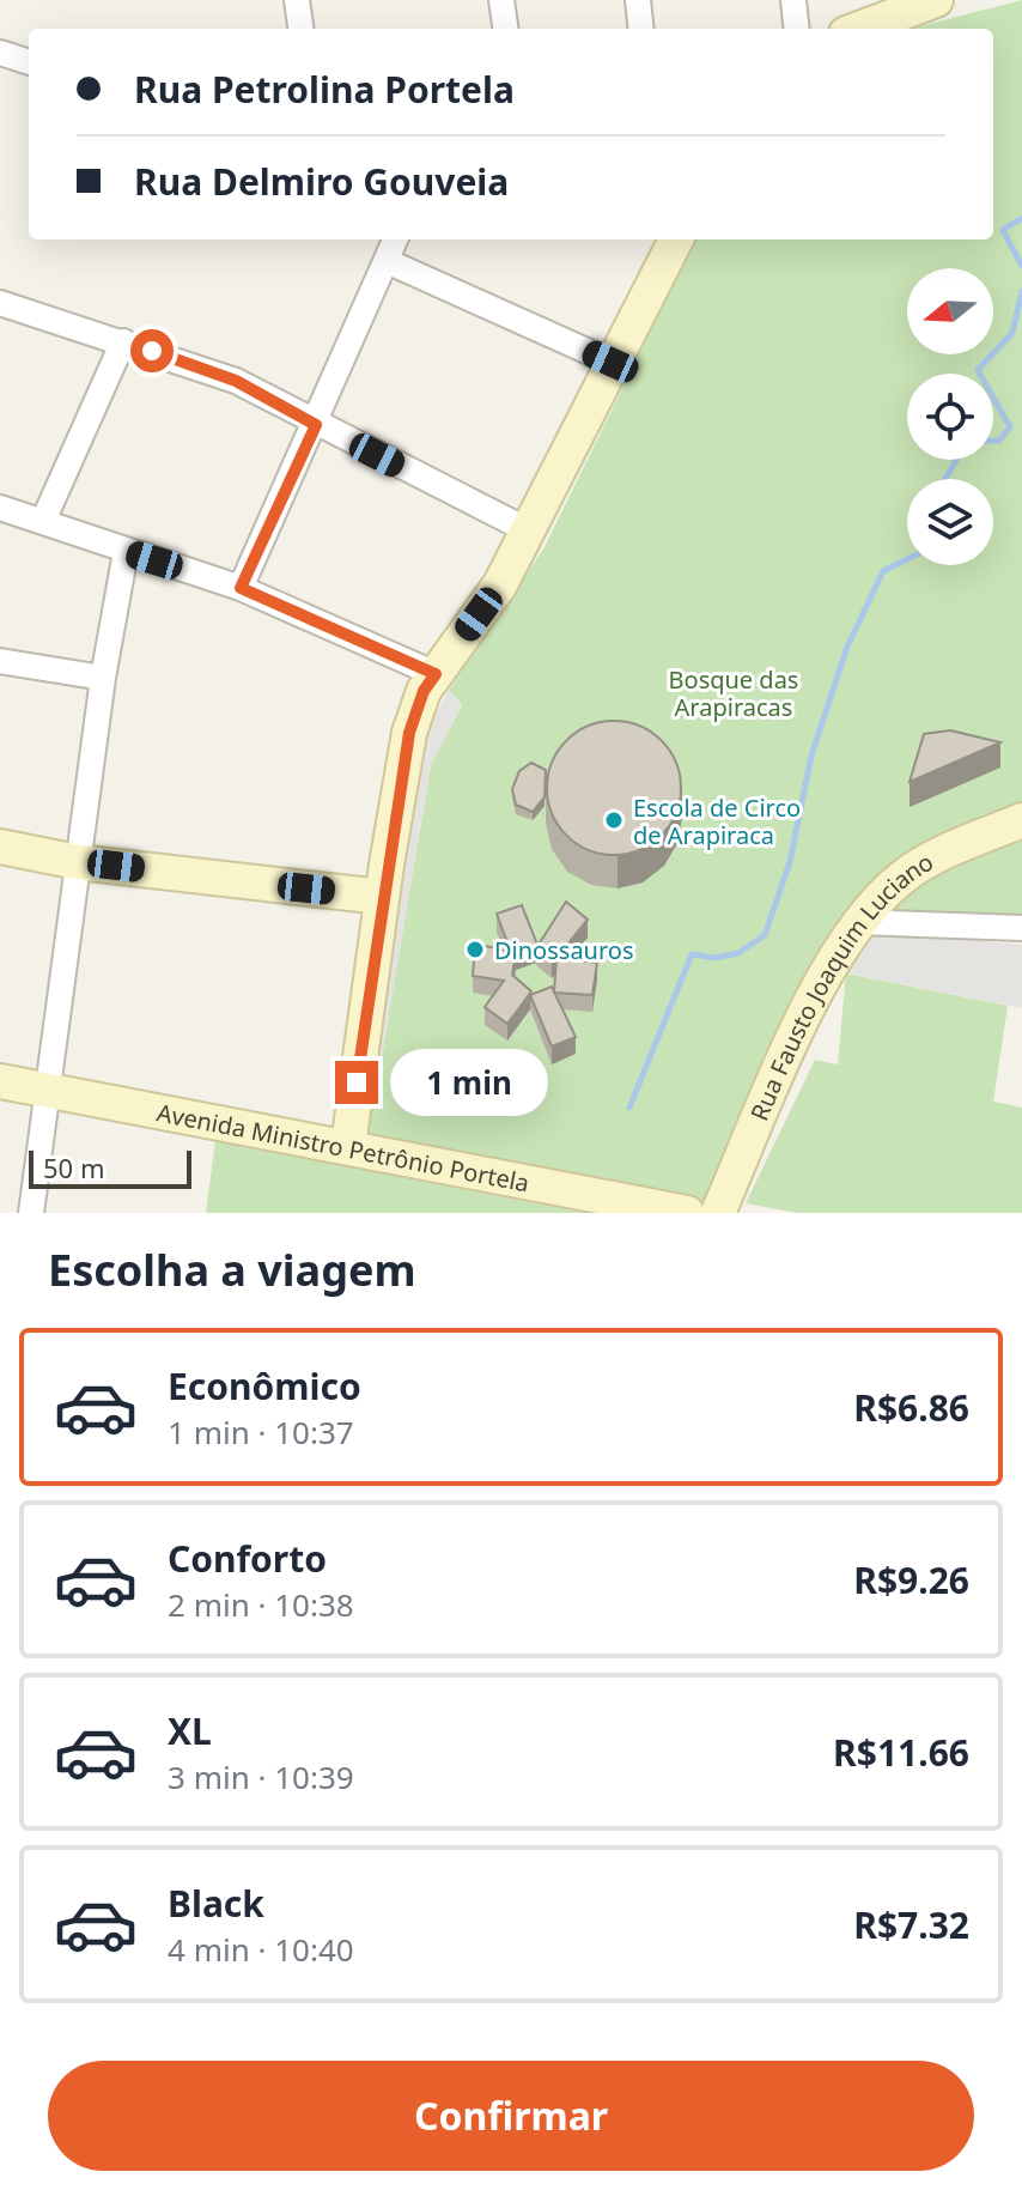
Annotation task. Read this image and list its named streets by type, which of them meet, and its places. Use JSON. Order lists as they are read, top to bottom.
{
  "streets": {
    "street": ["Rua Fausto Joaquim Luciano", "Avenida Ministro Petrônio Portela"]
  },
  "parks": ["Bosque das Arapiracas"],
  "places": ["Escola de Circo de Arapiraca", "Dinossauros"],
  "scale_bar": "50 m",
  "north": "left",
  "page": {
    "banner": ["Rua Petrolina Portela", "Rua Delmiro Gouveia"],
    "bubble": "1 min",
    "scale": "50 m",
    "heading": "Escolha a viagem",
    "list": [
      {
        "name": "Econômico",
        "note": "1 min · 10:37",
        "value": "R$6.86"
      },
      {
        "name": "Conforto",
        "note": "2 min · 10:38",
        "value": "R$9.26"
      },
      {
        "name": "XL",
        "note": "3 min · 10:39",
        "value": "R$11.66"
      },
      {
        "name": "Black",
        "note": "4 min · 10:40",
        "value": "R$7.32"
      }
    ],
    "buttons": "Confirmar"
  }
}
